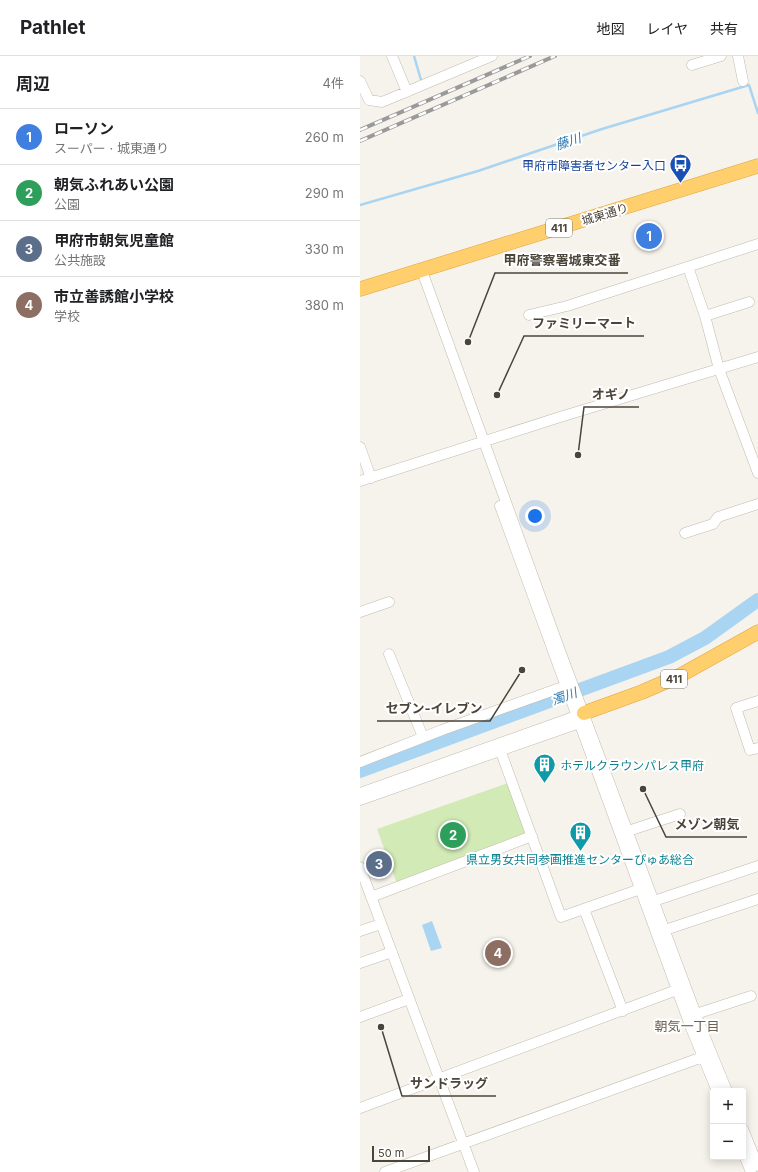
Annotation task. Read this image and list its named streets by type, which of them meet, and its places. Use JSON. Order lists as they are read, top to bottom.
{
  "streets": {
    "highway": ["城東通り", "411"]
  },
  "districts": ["朝気一丁目"],
  "water": ["藤川", "濁川"],
  "places": {
    "bus stop": ["甲府市障害者センター入口"],
    "other": [
      "甲府警察署城東交番",
      "ファミリーマート",
      "オギノ",
      "セブン-イレブン",
      "メゾン朝気",
      "サンドラッグ"
    ],
    "building": ["ホテルクラウンパレス甲府", "県立男女共同参画推進センターぴゅあ総合"]
  },
  "scale_bar": "50 m",
  "page": {
    "header": "Pathlet",
    "nav": ["地図", "レイヤ", "共有"],
    "heading": ["周辺", "4件"],
    "list": [
      {
        "mark": "1",
        "name": "ローソン",
        "note": "スーパー · 城東通り",
        "value": "260 m"
      },
      {
        "mark": "2",
        "name": "朝気ふれあい公園",
        "note": "公園",
        "value": "290 m"
      },
      {
        "mark": "3",
        "name": "甲府市朝気児童館",
        "note": "公共施設",
        "value": "330 m"
      },
      {
        "mark": "4",
        "name": "市立善誘館小学校",
        "note": "学校",
        "value": "380 m"
      }
    ],
    "pins": [
      "1",
      "2",
      "3",
      "4"
    ],
    "map_buttons": ["+", "−"],
    "scale": "50 m"
  }
}
